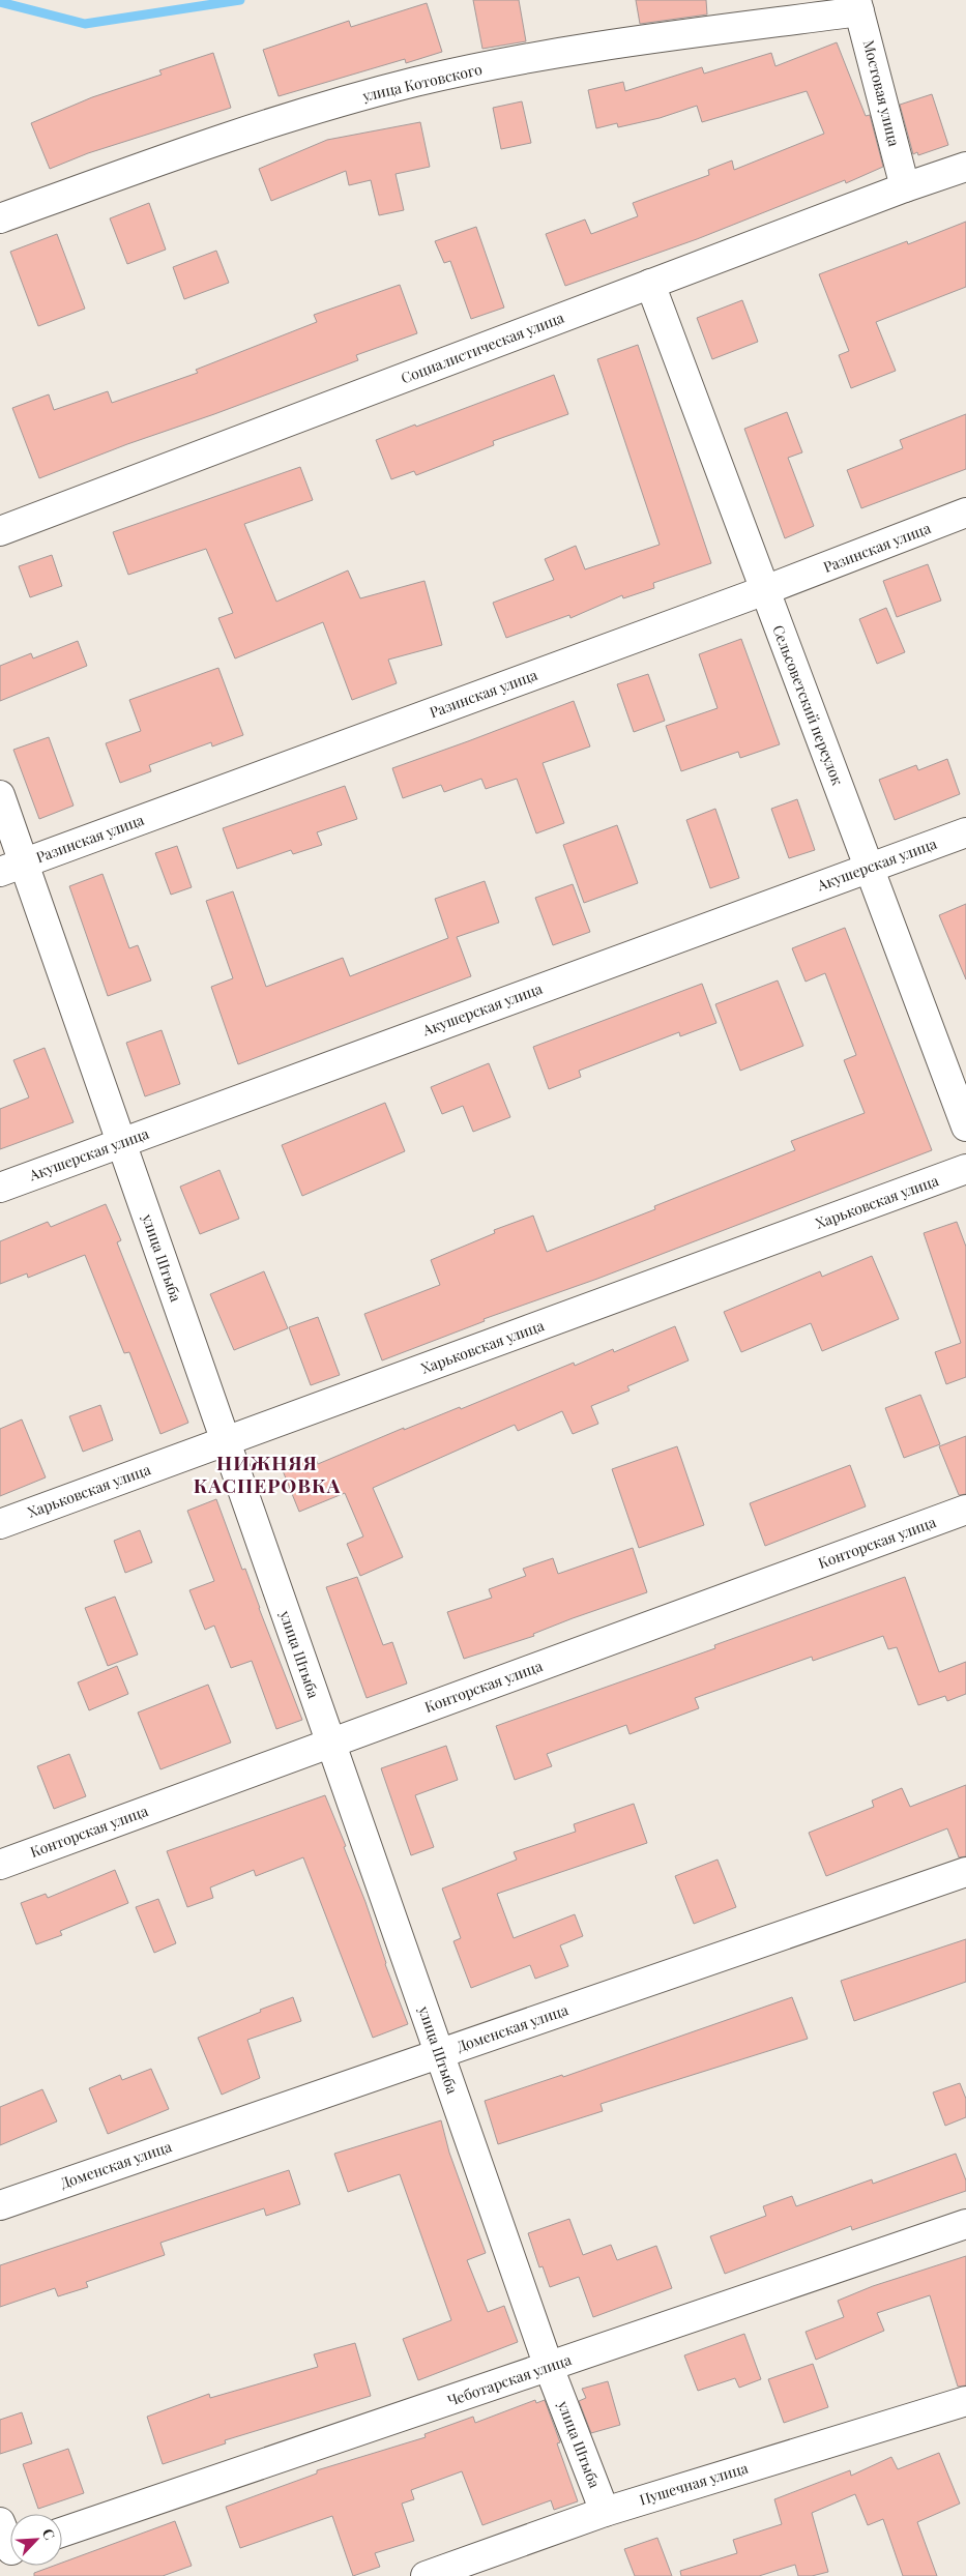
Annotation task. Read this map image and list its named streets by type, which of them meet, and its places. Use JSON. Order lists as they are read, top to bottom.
{
  "streets": {
    "street": [
      "улица Котовского",
      "Мостовая улица",
      "Социалистическая улица",
      "Разинская улица",
      "Сельсоветский переулок",
      "Акушерская улица",
      "Харьковская улица",
      "улица Штыба",
      "Конторская улица",
      "Доменская улица",
      "Чеботарская улица",
      "Пушечная улица"
    ]
  },
  "crossings": [
    ["улица Котовского", "Мостовая улица"],
    ["Мостовая улица", "Социалистическая улица"],
    ["Социалистическая улица", "Сельсоветский переулок"],
    ["Разинская улица", "Сельсоветский переулок"],
    ["Разинская улица", "улица Штыба"],
    ["Сельсоветский переулок", "Акушерская улица"],
    ["Акушерская улица", "улица Штыба"],
    ["Харьковская улица", "улица Штыба"],
    ["улица Штыба", "Конторская улица"],
    ["улица Штыба", "Доменская улица"],
    ["улица Штыба", "Чеботарская улица"],
    ["улица Штыба", "Пушечная улица"]
  ],
  "districts": ["НИЖНЯЯ КАСПЕРОВКА"],
  "north": "top right"
}
